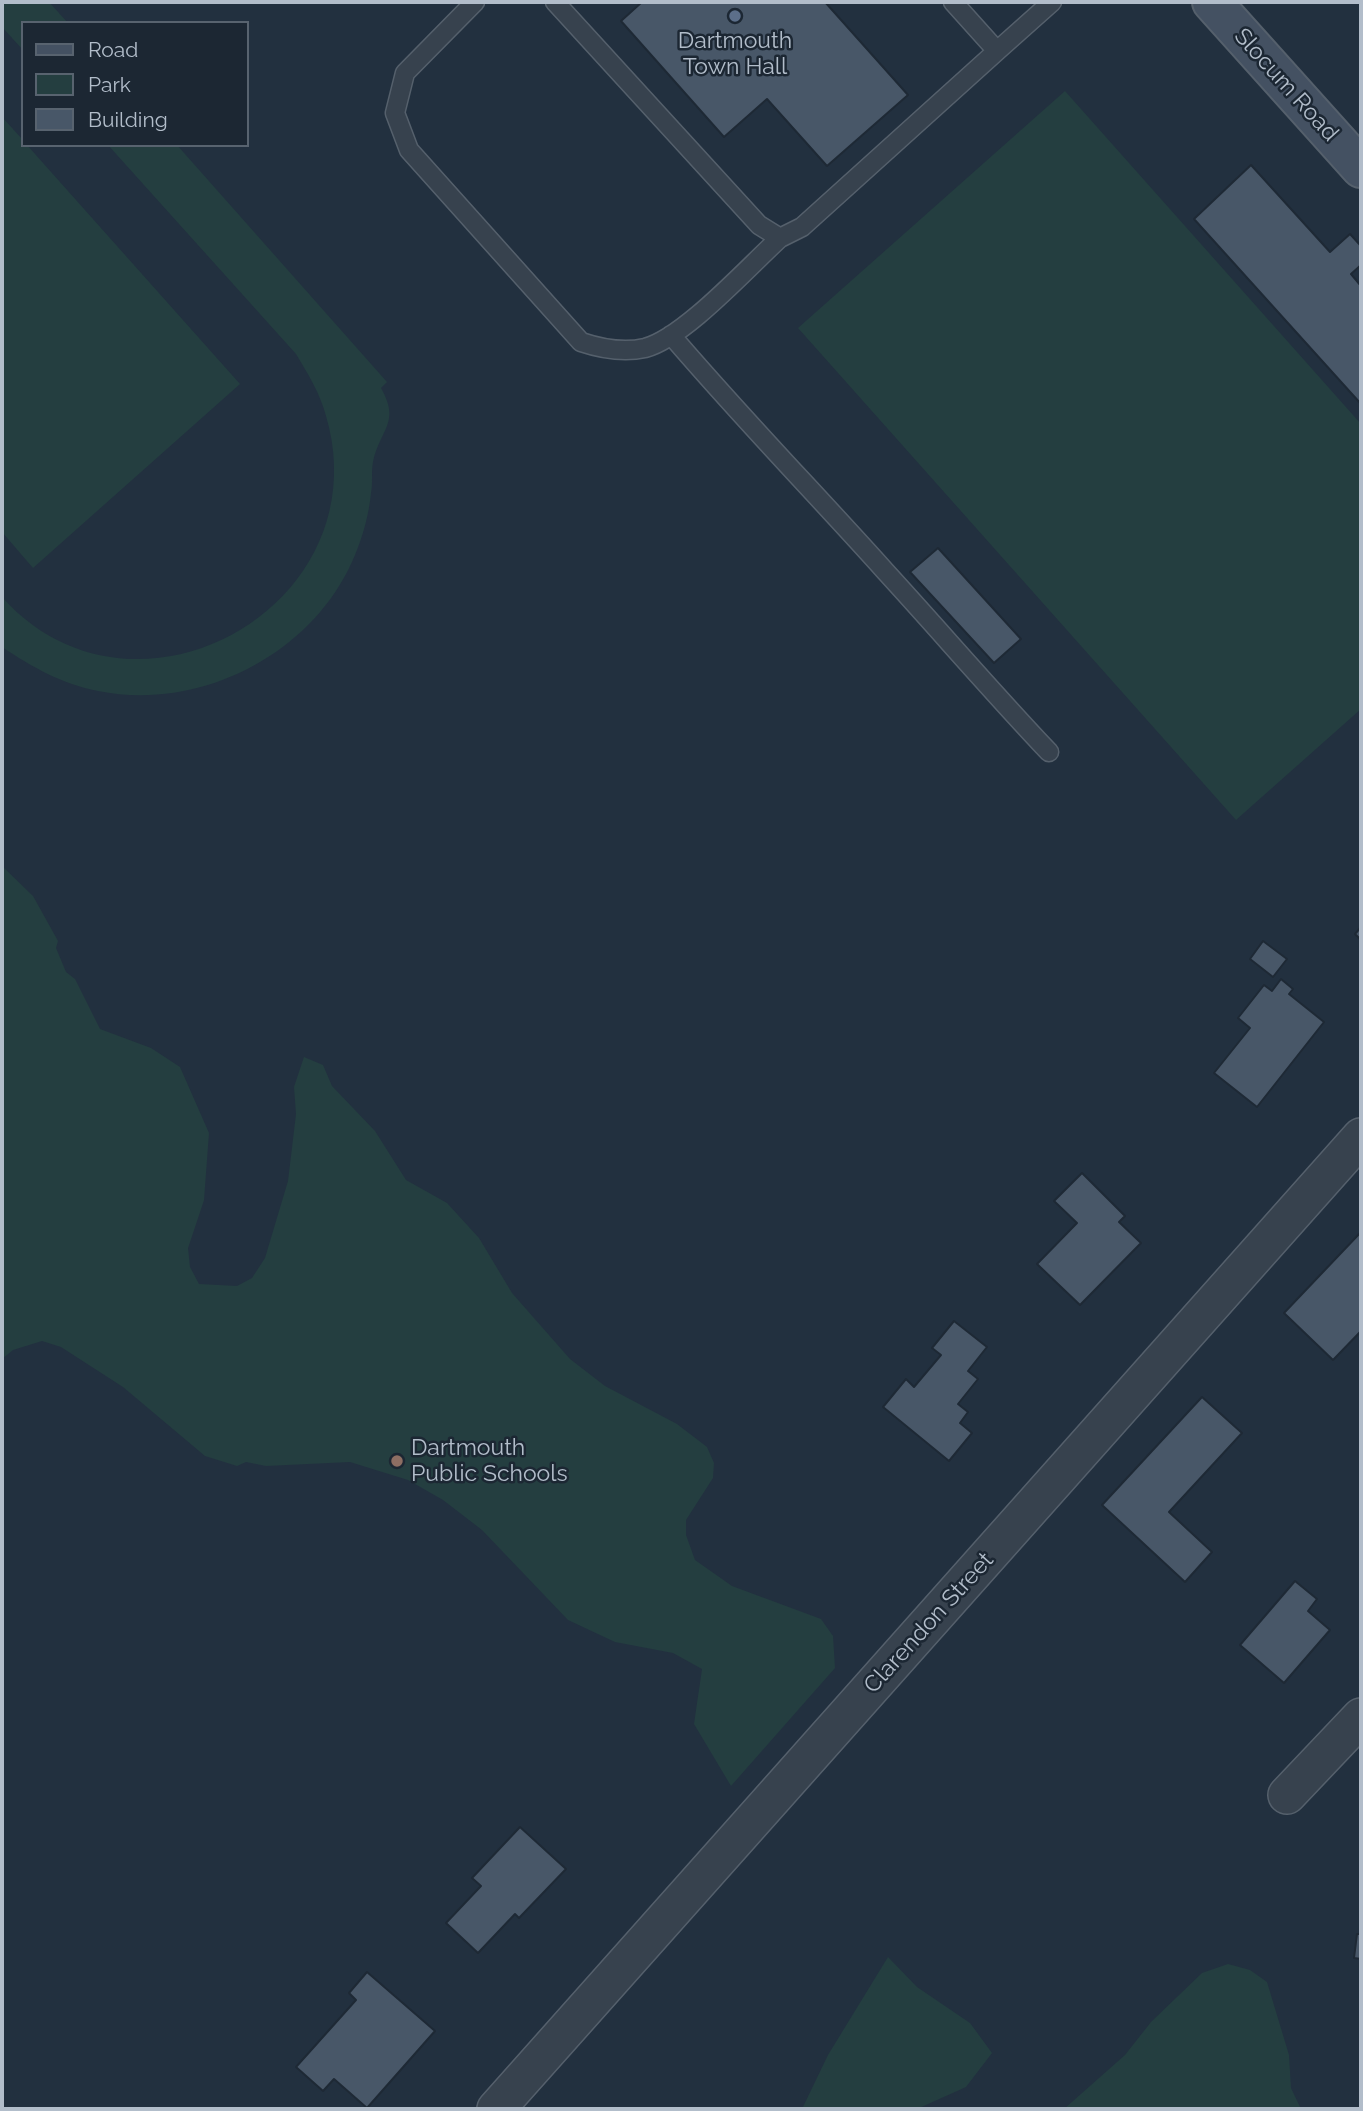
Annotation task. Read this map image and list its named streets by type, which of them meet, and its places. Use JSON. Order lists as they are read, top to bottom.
{
  "streets": {
    "main road": ["Slocum Road"],
    "street": ["Clarendon Street"]
  },
  "places": ["Dartmouth Town Hall", "Dartmouth Public Schools"],
  "legend": ["Road", "Park", "Building"]
}
